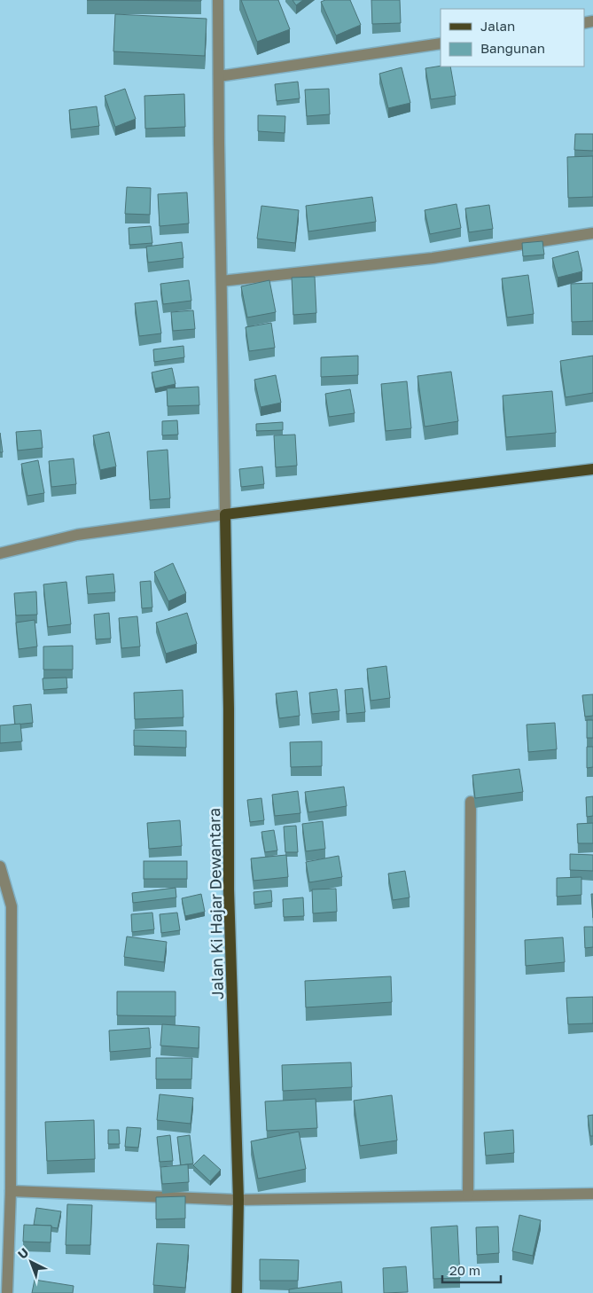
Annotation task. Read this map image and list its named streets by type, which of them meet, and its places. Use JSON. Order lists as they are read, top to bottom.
{
  "streets": {
    "main road": ["Jalan Ki Hajar Dewantara"]
  },
  "legend": ["Jalan", "Bangunan"],
  "scale_bar": "20 m",
  "north": "top left"
}
